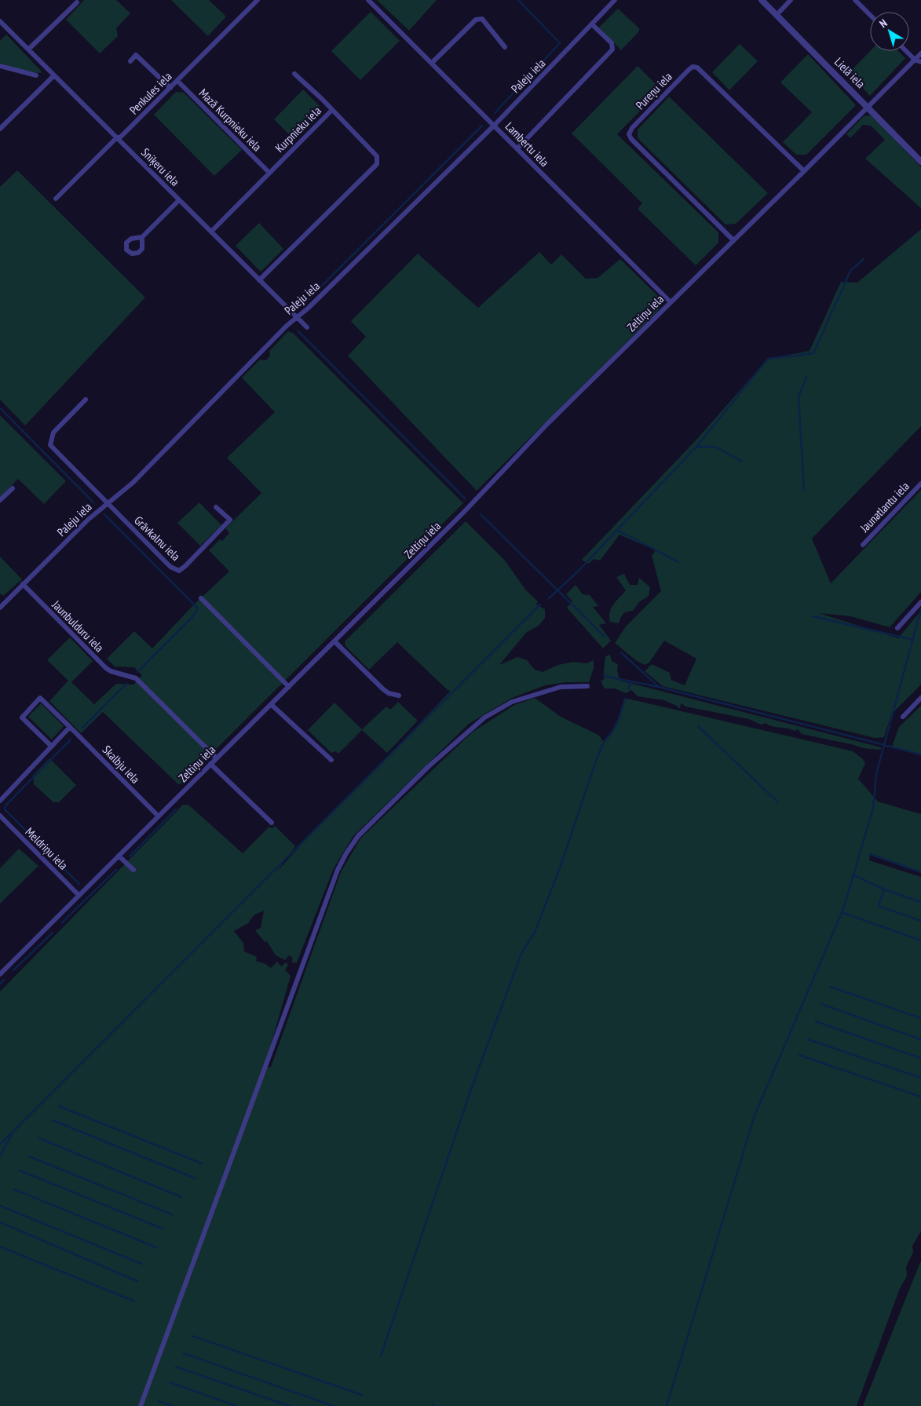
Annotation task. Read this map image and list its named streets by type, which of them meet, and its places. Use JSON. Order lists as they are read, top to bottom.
{
  "streets": {
    "street": [
      "Lielā iela",
      "Paleju iela",
      "Pureņu iela",
      "Penkules iela",
      "Mazā Kurpnieku iela",
      "Kurpnieku iela",
      "Lambertu iela",
      "Sniķeru iela",
      "Zeltiņu iela",
      "Jaunatlantu iela",
      "Grāvkalnu iela",
      "Jaunbulduru iela",
      "Skalbju iela",
      "Meldriņu iela"
    ]
  },
  "crossings": [
    ["Lielā iela", "Zeltiņu iela"],
    ["Paleju iela", "Lambertu iela"],
    ["Paleju iela", "Sniķeru iela"],
    ["Paleju iela", "Grāvkalnu iela"],
    ["Paleju iela", "Jaunbulduru iela"],
    ["Pureņu iela", "Zeltiņu iela"],
    ["Penkules iela", "Mazā Kurpnieku iela"],
    ["Penkules iela", "Sniķeru iela"],
    ["Mazā Kurpnieku iela", "Kurpnieku iela"],
    ["Kurpnieku iela", "Sniķeru iela"],
    ["Lambertu iela", "Zeltiņu iela"],
    ["Zeltiņu iela", "Jaunbulduru iela"],
    ["Zeltiņu iela", "Skalbju iela"],
    ["Zeltiņu iela", "Meldriņu iela"]
  ],
  "north": "top left"
}
